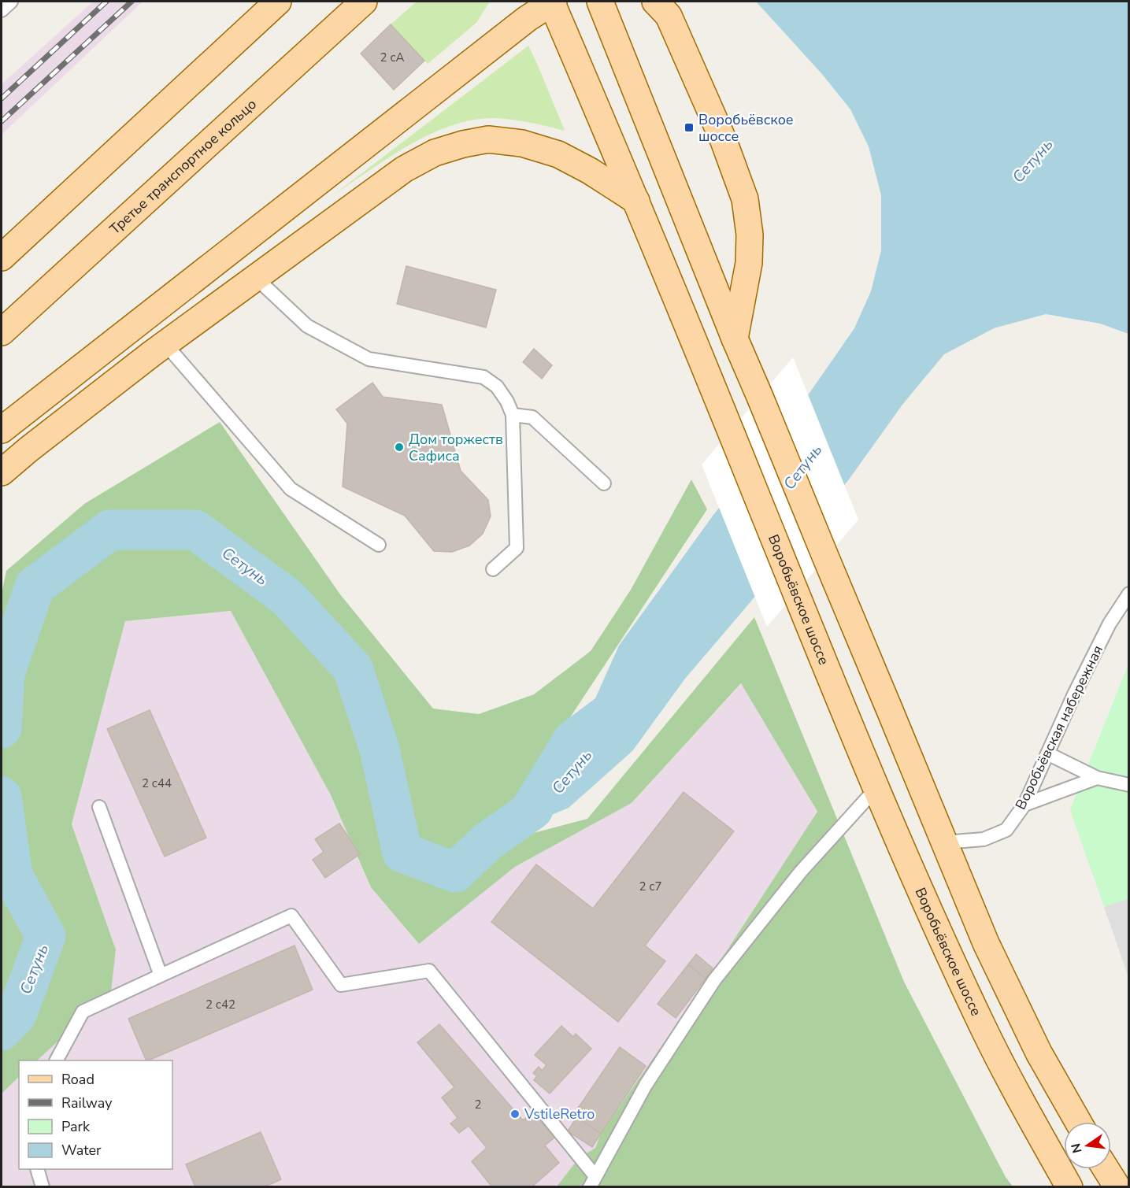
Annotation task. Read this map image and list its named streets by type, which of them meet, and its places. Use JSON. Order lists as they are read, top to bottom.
{
  "streets": {
    "main road": ["Третье транспортное кольцо", "Воробьёвское шоссе"],
    "lane": ["Воробьёвская набережная"]
  },
  "water": ["Сетунь"],
  "places": {
    "transit": ["Воробьёвское шоссе"],
    "other": ["Дом торжеств Сафиса", "VstileRetro"]
  },
  "house_numbers": [
    "2 сА",
    "2 с44",
    "2 с7",
    "2 с42",
    "2"
  ],
  "legend": [
    "Road",
    "Railway",
    "Park",
    "Water"
  ],
  "north": "left"
}
